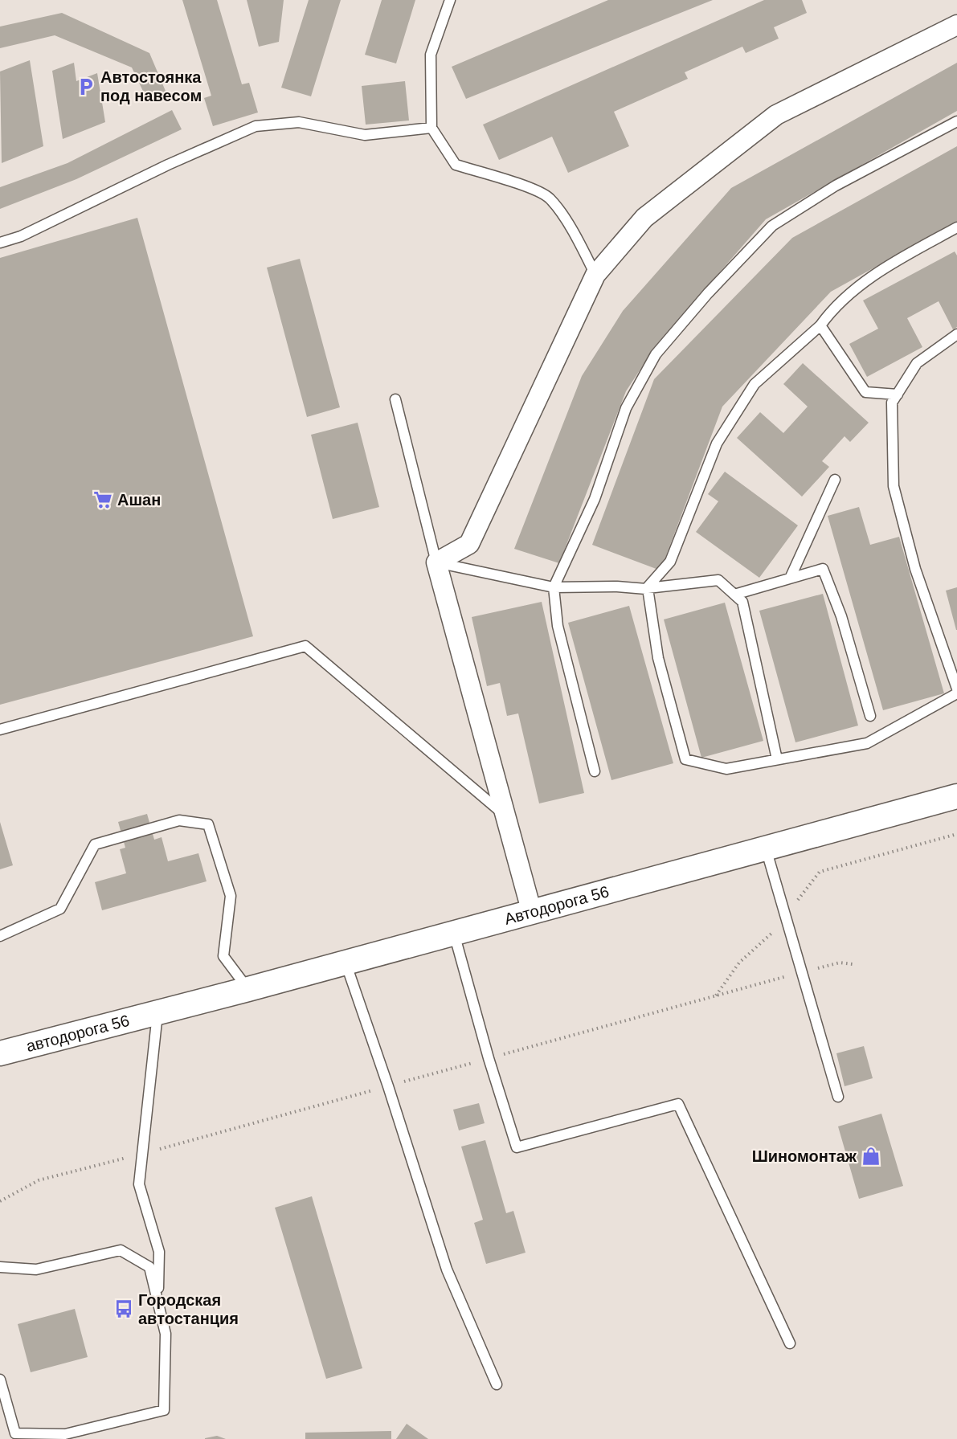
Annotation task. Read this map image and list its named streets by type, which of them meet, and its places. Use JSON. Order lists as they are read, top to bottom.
{
  "streets": {
    "street": ["Автодорога 56", "автодорога 56"]
  },
  "crossings": [
    ["Автодорога 56", "автодорога 56"]
  ],
  "places": {
    "parking": ["Автостоянка под навесом"],
    "supermarket": ["Ашан"],
    "shop": ["Шиномонтаж"],
    "bus stop": ["Городская автостанция"]
  }
}
